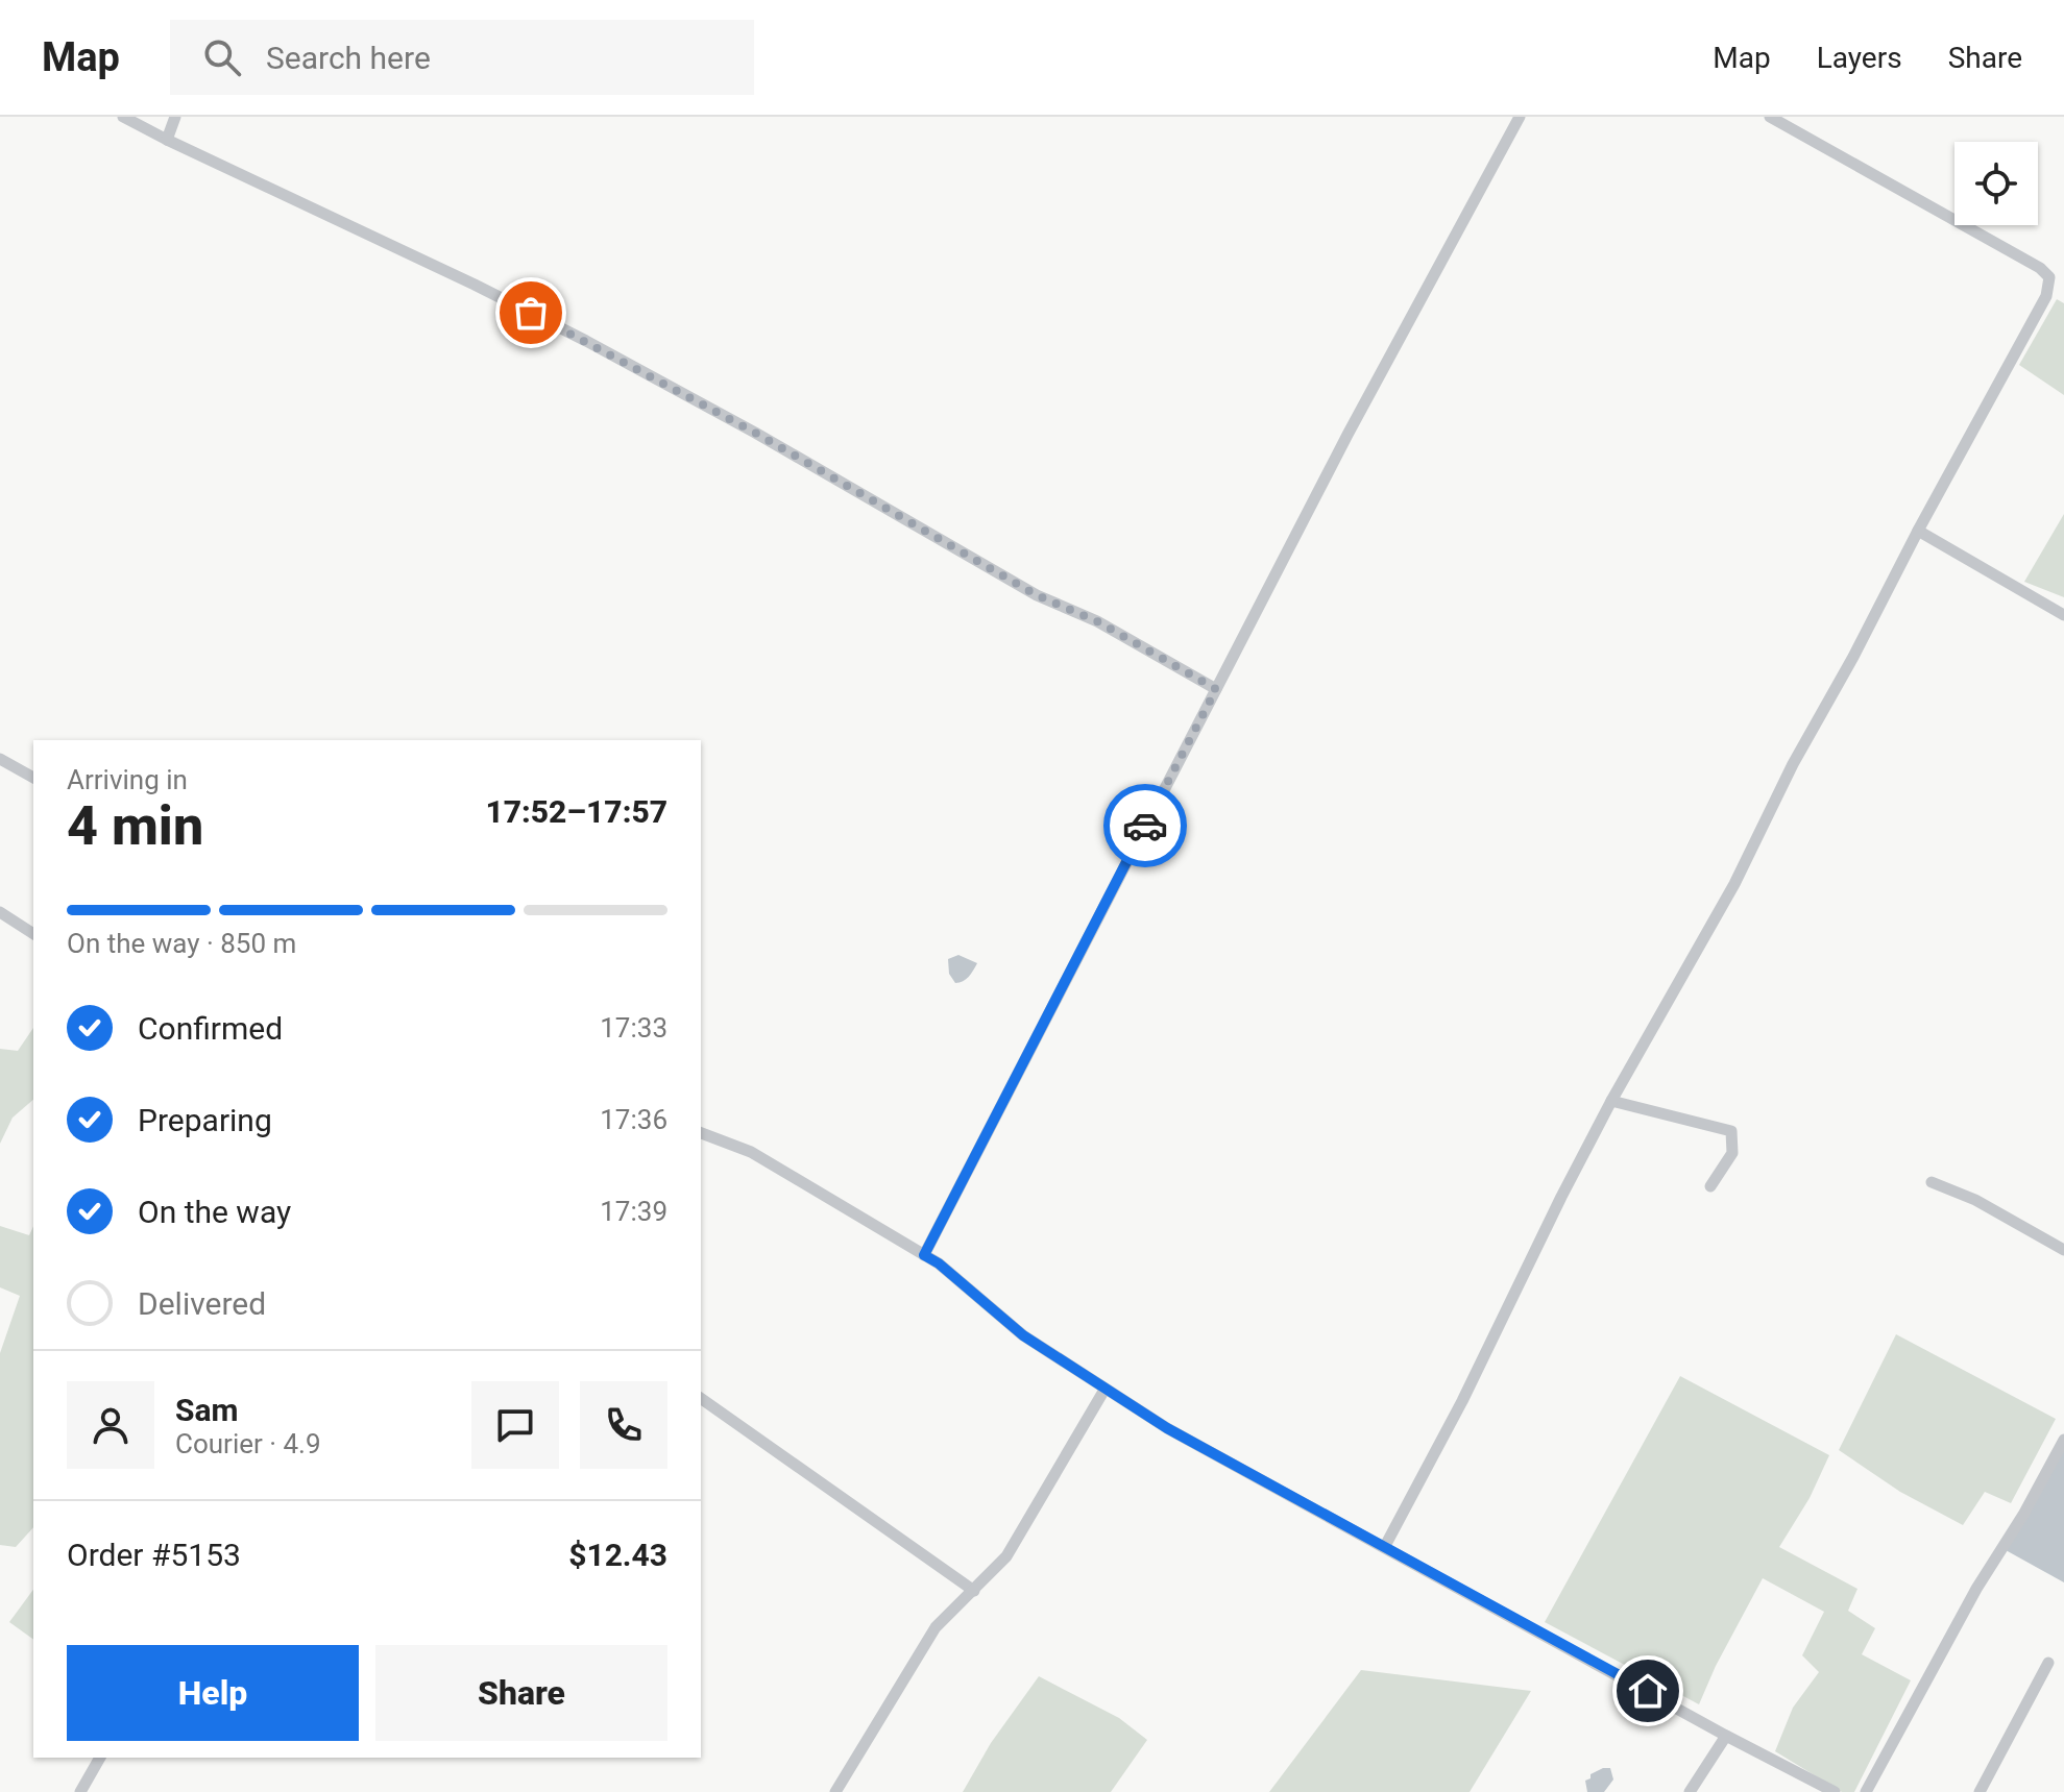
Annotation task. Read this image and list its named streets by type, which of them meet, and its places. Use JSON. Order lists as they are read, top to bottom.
{
  "page": {
    "header": "Map",
    "search": "Search here",
    "nav": ["Map", "Layers", "Share"],
    "heading": ["4 min", "Arriving in", "17:52–17:57"],
    "panel": [
      "Sam",
      "Courier · 4.9",
      "Order #5153",
      "$12.43"
    ],
    "bar": "On the way · 850 m",
    "list": [
      ["Confirmed", "17:33"],
      ["Preparing", "17:36"],
      ["On the way", "17:39"],
      "Delivered"
    ],
    "buttons": ["Help", "Share"]
  }
}
